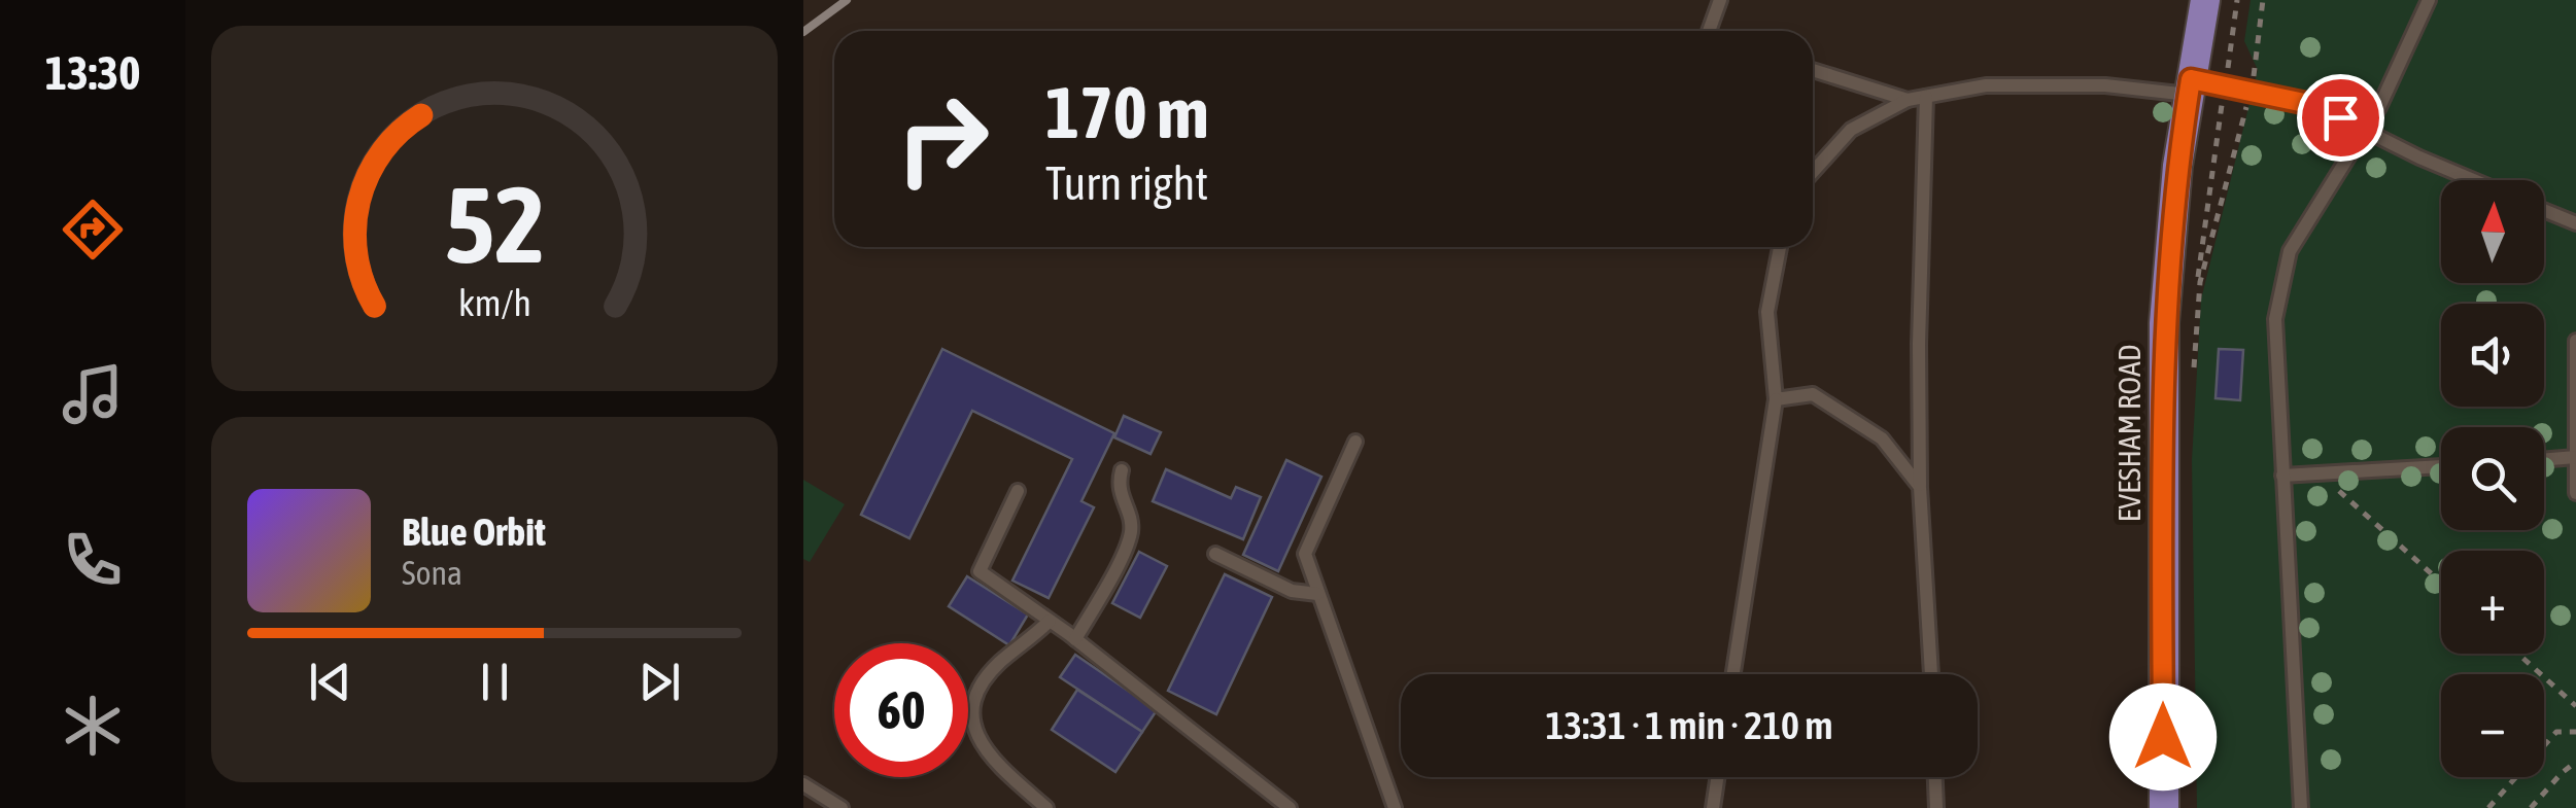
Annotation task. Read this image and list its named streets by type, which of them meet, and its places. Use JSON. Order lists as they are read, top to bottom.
{
  "streets": {
    "main road": ["EVESHAM ROAD"]
  },
  "north": "top",
  "page": {
    "tabs": "13:30",
    "turn": ["170 m", "Turn right"],
    "map_buttons": ["+", "−"],
    "song": ["Blue Orbit", "Sona"],
    "limit": "60",
    "trip": "13:31 · 1 min · 210 m",
    "gauge": ["52", "km/h"]
  }
}
